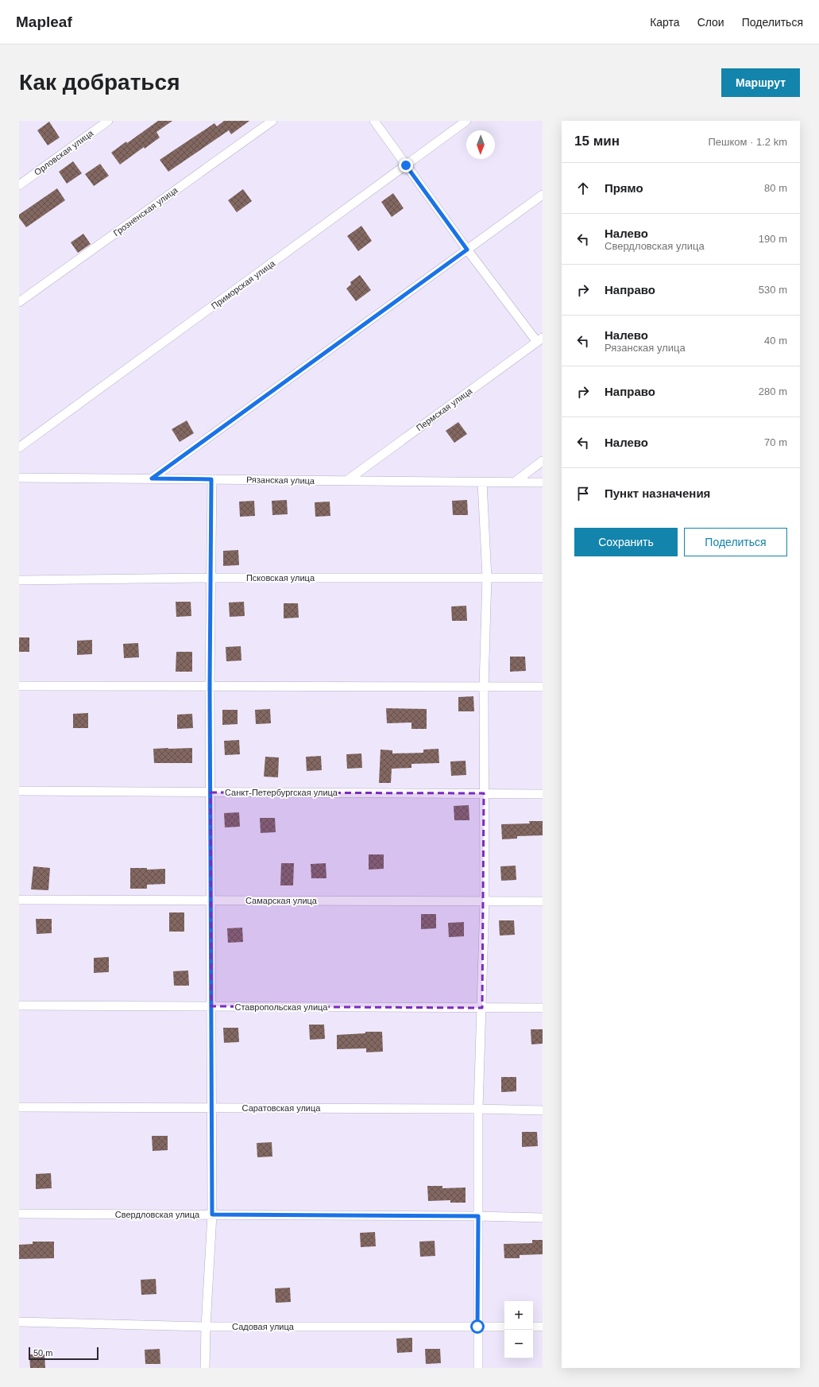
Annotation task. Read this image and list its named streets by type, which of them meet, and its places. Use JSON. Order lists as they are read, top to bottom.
{
  "streets": {
    "street": [
      "Орловская улица",
      "Грозненская улица",
      "Приморская улица",
      "Пермская улица",
      "Рязанская улица",
      "Псковская улица",
      "Санкт-Петербургская улица",
      "Самарская улица",
      "Ставропольская улица",
      "Саратовская улица",
      "Свердловская улица",
      "Садовая улица"
    ]
  },
  "crossings": [
    ["Пермская улица", "Рязанская улица"]
  ],
  "scale_bar": "50 m",
  "north": "bottom",
  "page": {
    "header": "Mapleaf",
    "nav": ["Карта", "Слои", "Поделиться"],
    "buttons": [
      "Маршрут",
      ["Сохранить", "Поделиться"]
    ],
    "title": "Как добраться",
    "heading": ["15 мин", "Пешком · 1.2 km"],
    "list": [
      ["Прямо", "80 m"],
      ["Налево", "Свердловская улица", "190 m"],
      ["Направо", "530 m"],
      ["Налево", "Рязанская улица", "40 m"],
      ["Направо", "280 m"],
      ["Налево", "70 m"],
      "Пункт назначения"
    ],
    "map_buttons": ["+", "−"],
    "scale": "50 m"
  }
}
